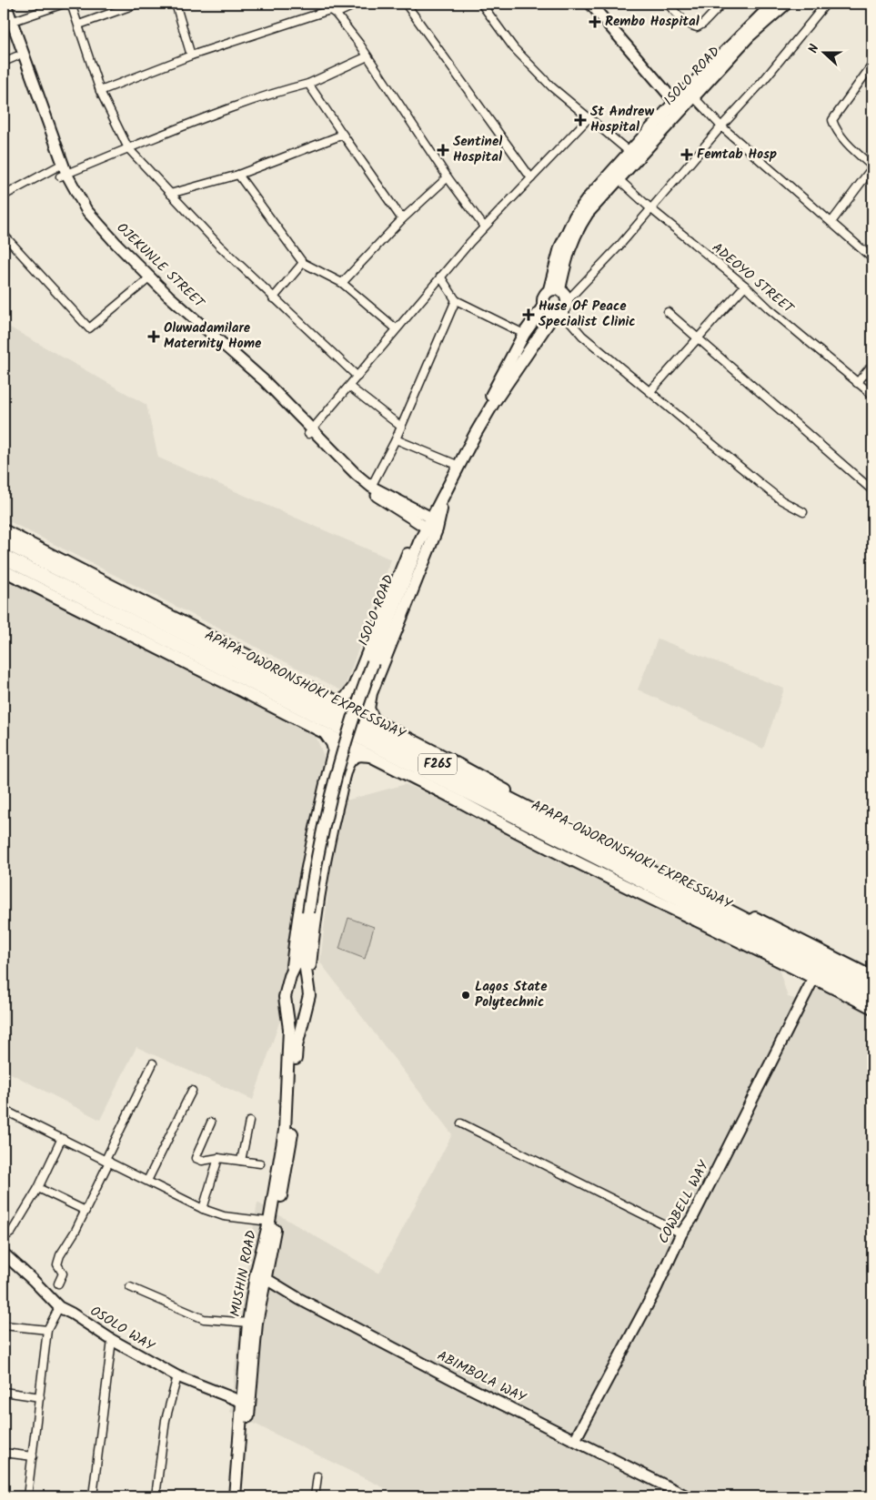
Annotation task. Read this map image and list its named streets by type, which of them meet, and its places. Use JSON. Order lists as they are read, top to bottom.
{
  "streets": {
    "highway": ["APAPA-OWORONSHOKI EXPRESSWAY", "F265"],
    "main road": ["ISOLO ROAD", "MUSHIN ROAD"],
    "street": [
      "OJEKUNLE STREET",
      "ADEOYO STREET",
      "COWBELL WAY",
      "OSOLO WAY",
      "ABIMBOLA WAY"
    ]
  },
  "crossings": [
    ["ISOLO ROAD", "ADEOYO STREET"],
    ["APAPA-OWORONSHOKI EXPRESSWAY", "COWBELL WAY"],
    ["COWBELL WAY", "ABIMBOLA WAY"],
    ["MUSHIN ROAD", "OSOLO WAY"],
    ["MUSHIN ROAD", "ABIMBOLA WAY"]
  ],
  "places": {
    "health": [
      "Rembo Hospital",
      "St Andrew Hospital",
      "Sentinel Hospital",
      "Femtab Hosp",
      "Huse Of Peace Specialist Clinic",
      "Oluwadamilare Maternity Home"
    ],
    "other": ["Lagos State Polytechnic"]
  },
  "north": "left"
}
